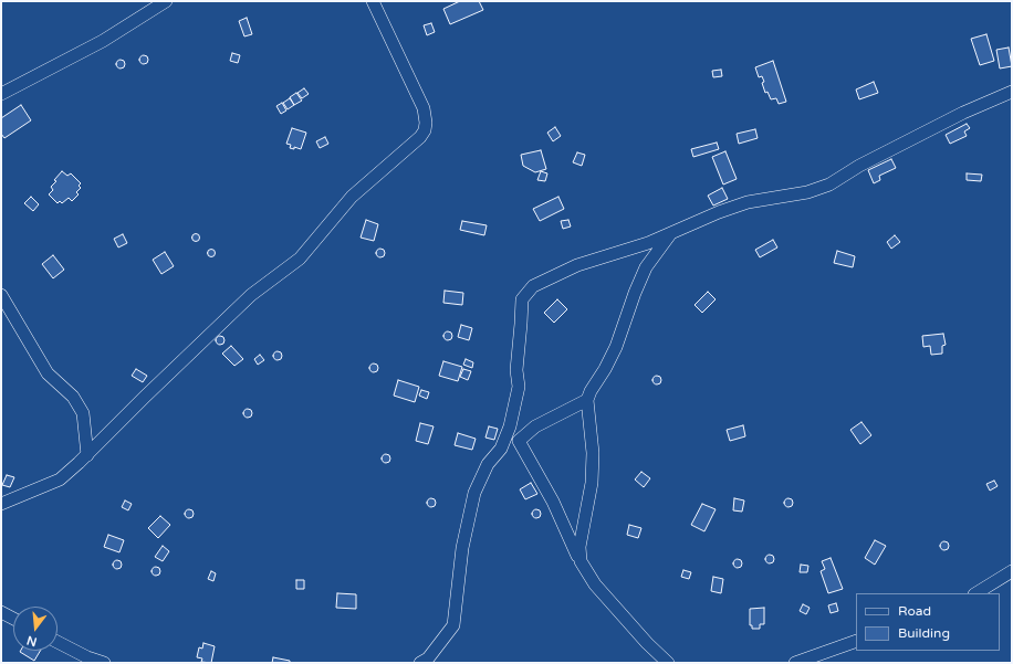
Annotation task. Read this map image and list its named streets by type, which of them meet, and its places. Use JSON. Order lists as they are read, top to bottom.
{
  "legend": ["Road", "Building"],
  "north": "bottom"
}
